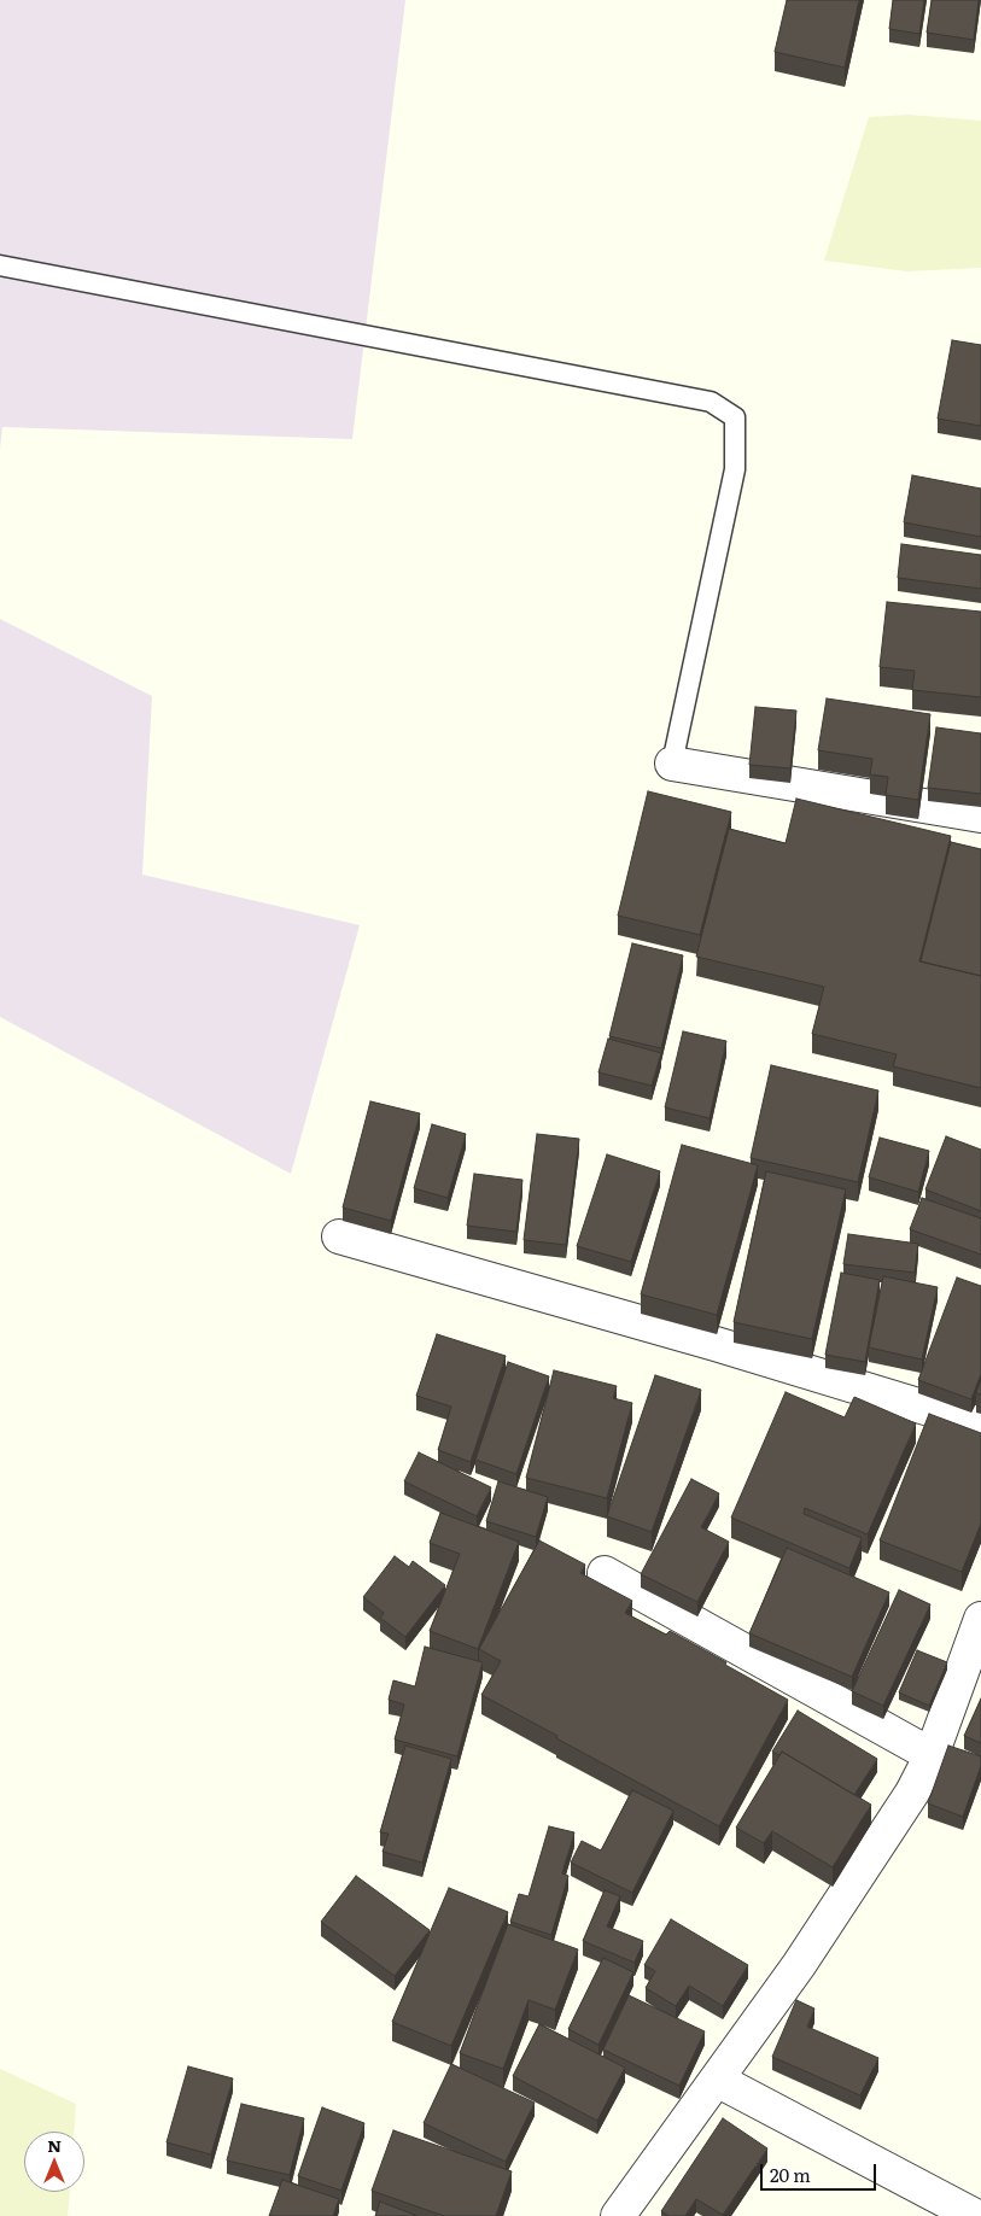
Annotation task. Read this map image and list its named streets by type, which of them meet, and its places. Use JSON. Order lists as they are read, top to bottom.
{
  "scale_bar": "20 m",
  "north": "top"
}
